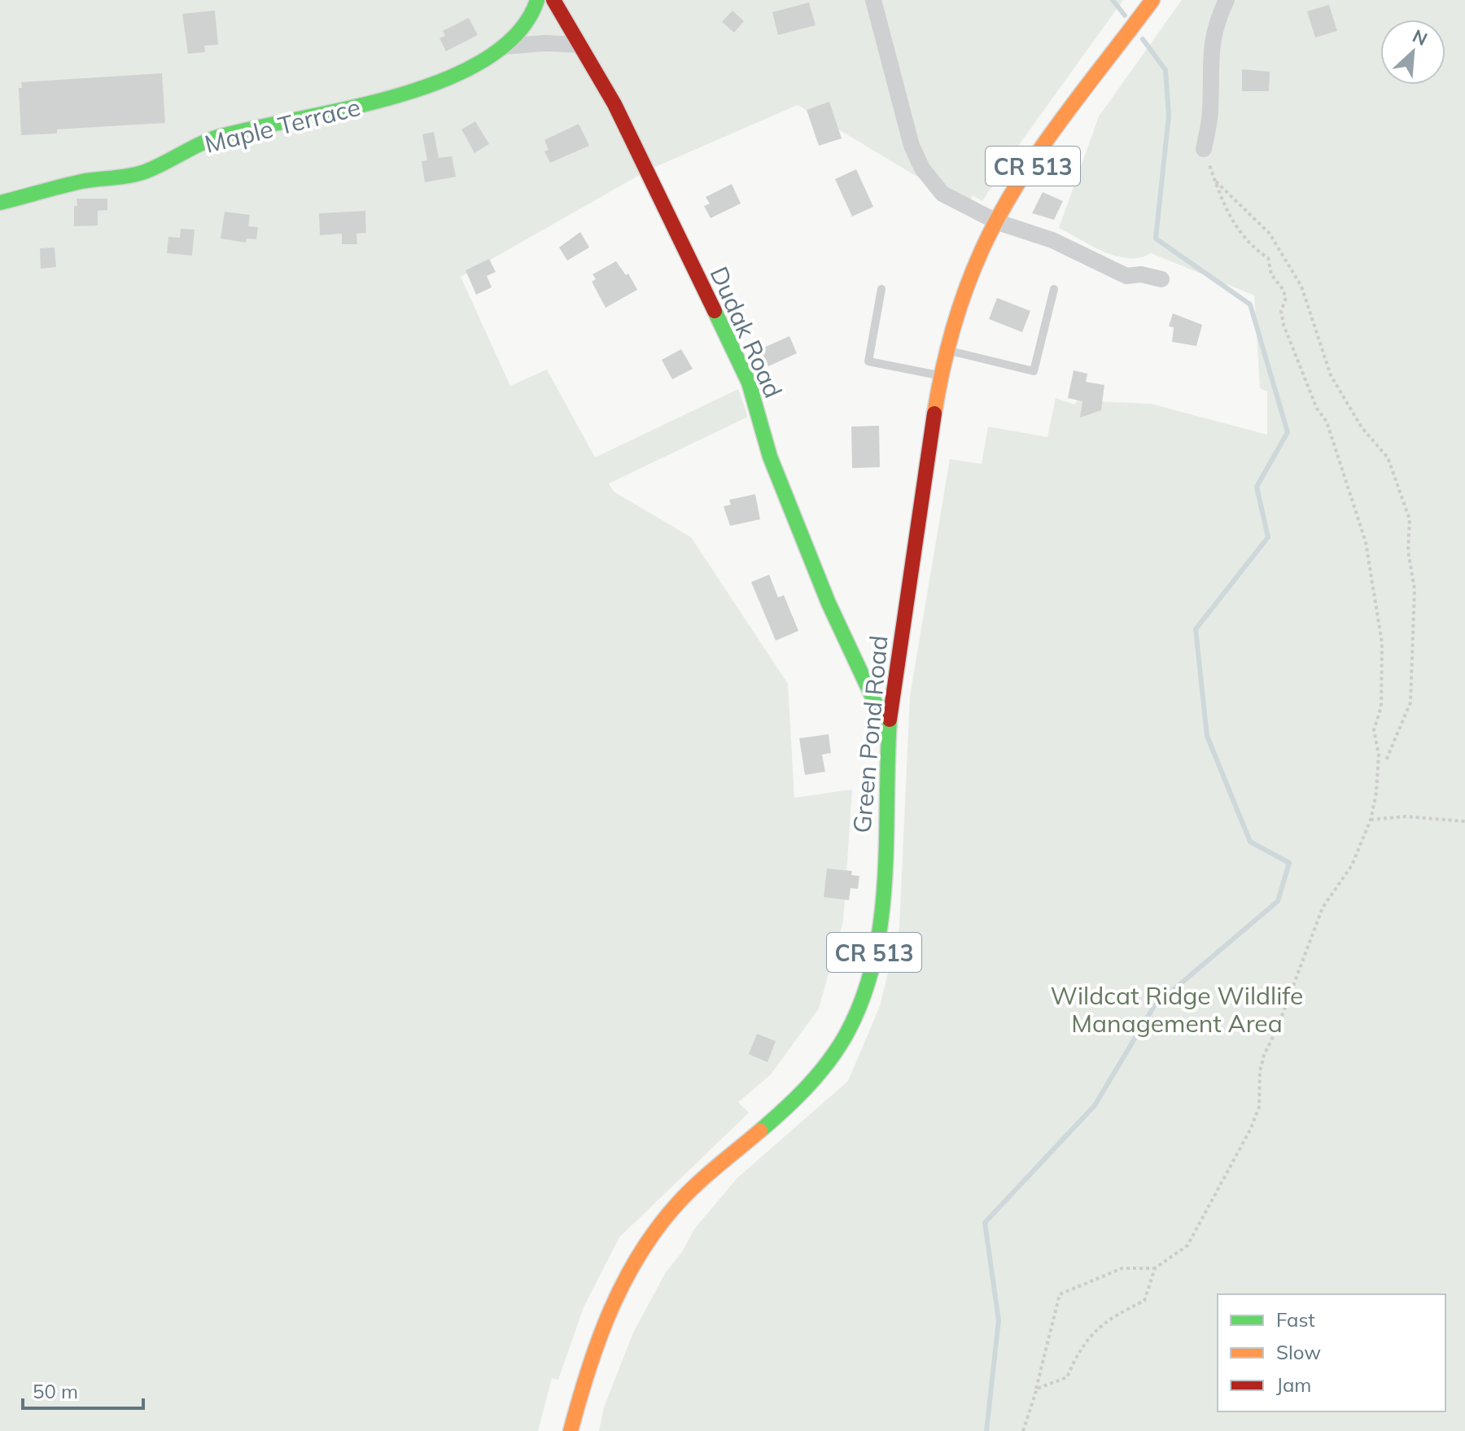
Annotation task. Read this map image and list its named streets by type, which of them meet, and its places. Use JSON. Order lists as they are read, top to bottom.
{
  "streets": {
    "main road": [
      "Maple Terrace",
      "CR 513",
      "Dudak Road",
      "Green Pond Road"
    ]
  },
  "crossings": [
    ["Dudak Road", "Green Pond Road"]
  ],
  "parks": ["Wildcat Ridge Wildlife Management Area"],
  "legend": ["Fast", "Slow", "Jam"],
  "scale_bar": "50 m",
  "north": "top right"
}
